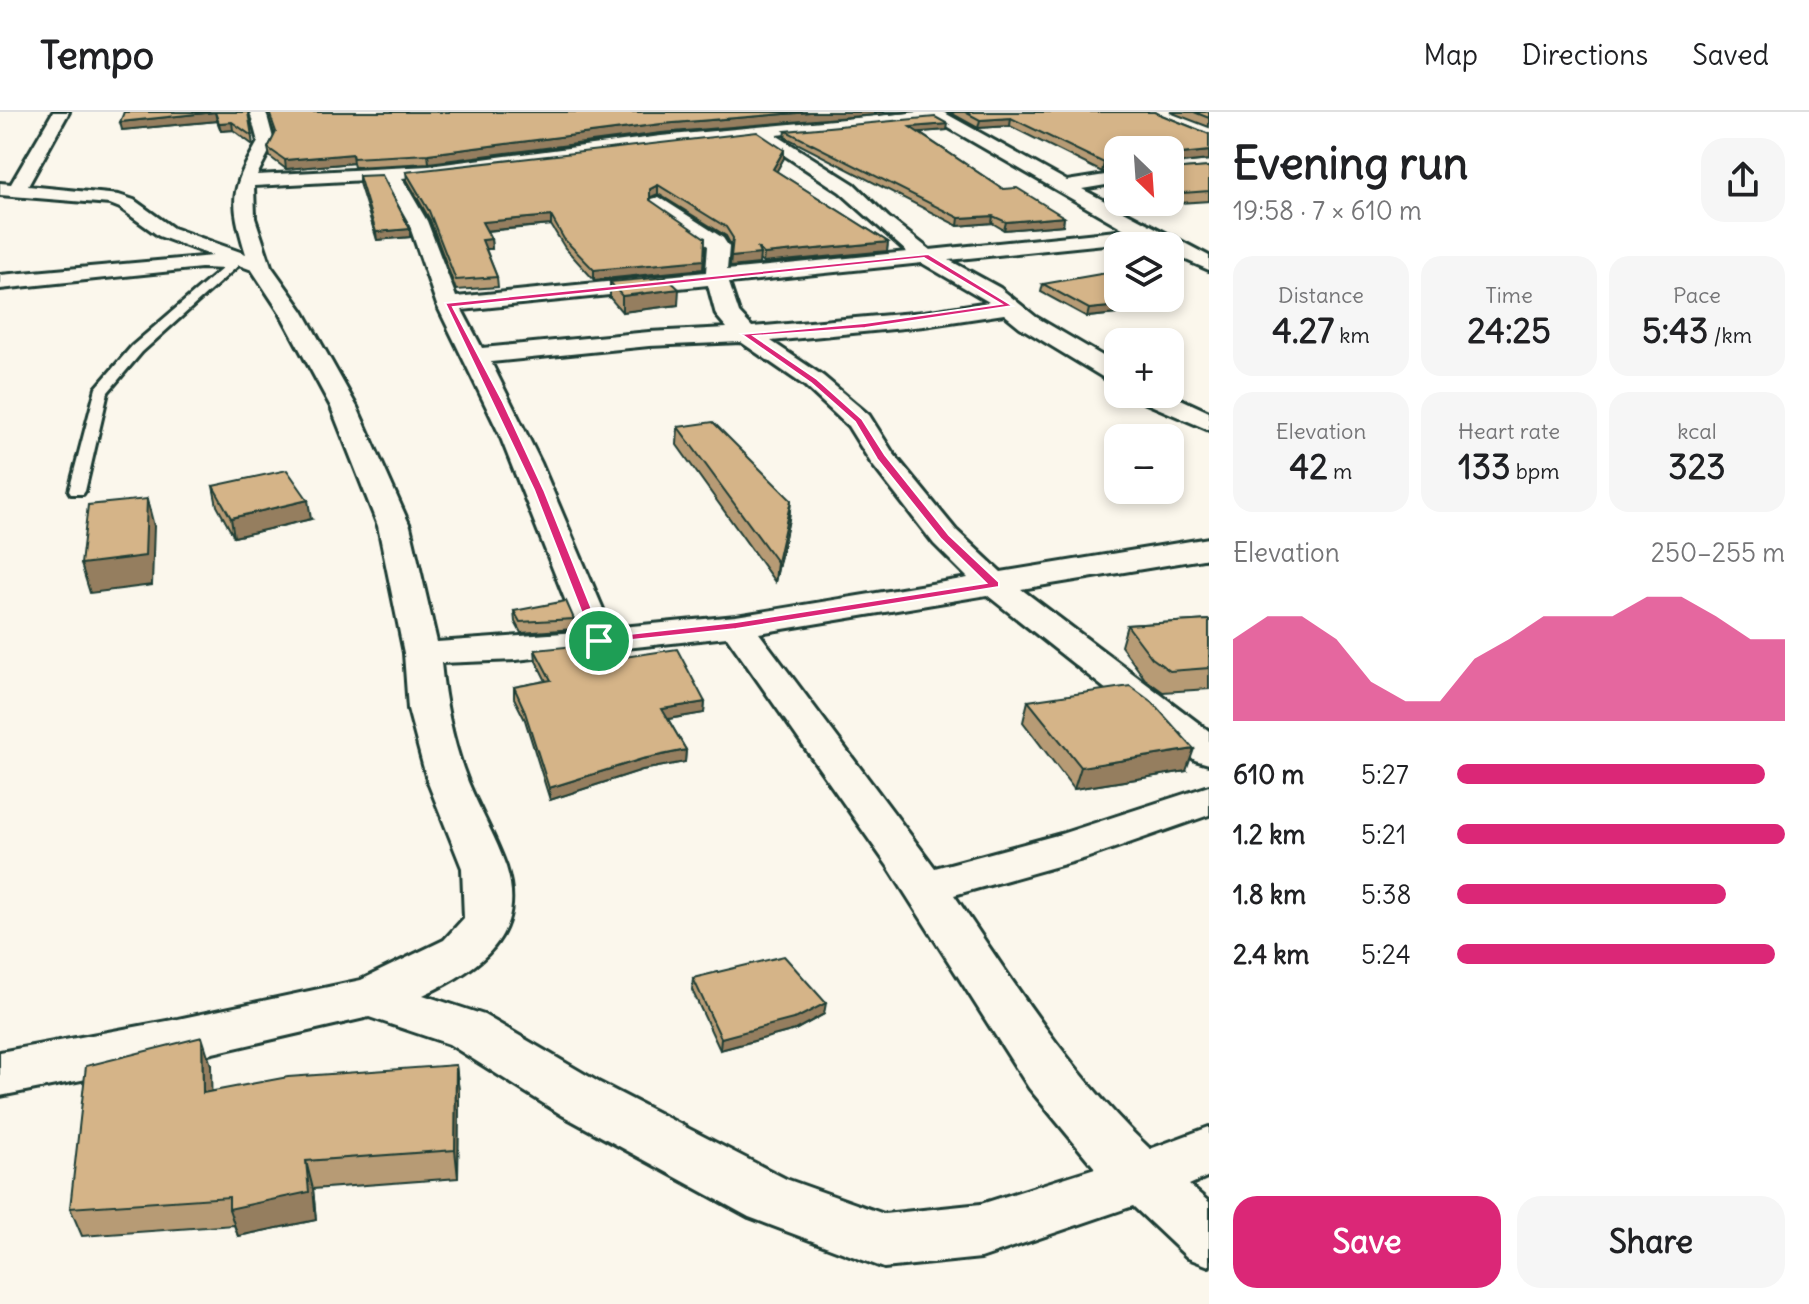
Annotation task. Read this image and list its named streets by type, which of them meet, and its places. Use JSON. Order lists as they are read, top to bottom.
{
  "north": "bottom right",
  "page": {
    "header": "Tempo",
    "nav": ["Map", "Directions", "Saved"],
    "heading": ["Evening run", "19:58 · 7 × 610 m"],
    "map_buttons": ["+", "−"],
    "stats": [
      ["Distance", "4.27 km"],
      ["Time", "24:25"],
      ["Pace", "5:43 /km"],
      ["Elevation", "42 m"],
      ["Heart rate", "133 bpm"],
      ["kcal", "323"]
    ],
    "chart": ["Elevation", "250–255 m"],
    "list": [
      {
        "name": "610 m",
        "note": "5:27"
      },
      {
        "name": "1.2 km",
        "note": "5:21"
      },
      {
        "name": "1.8 km",
        "note": "5:38"
      },
      {
        "name": "2.4 km",
        "note": "5:24"
      }
    ],
    "buttons": ["Save", "Share"]
  }
}
